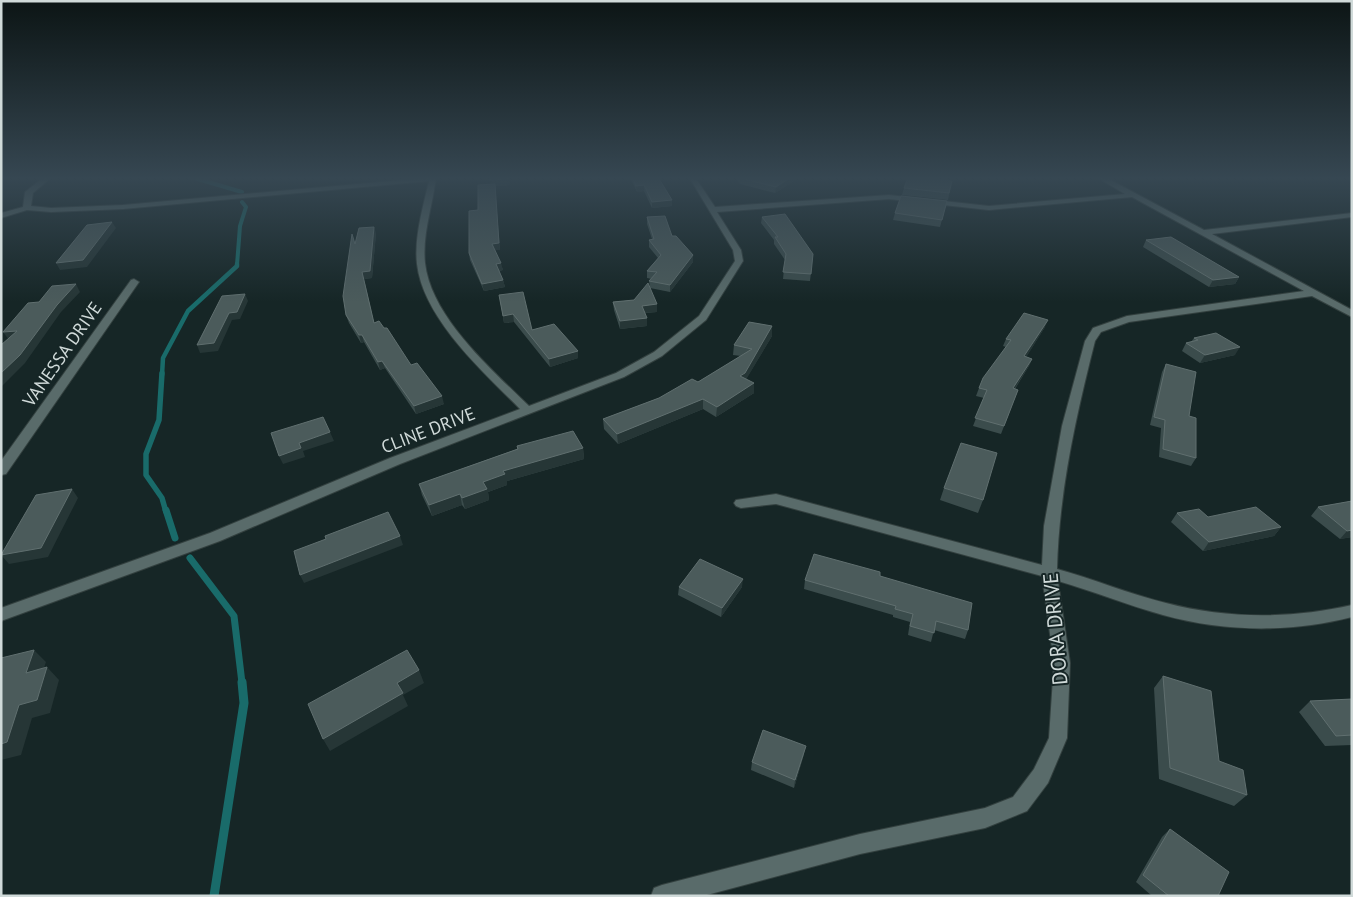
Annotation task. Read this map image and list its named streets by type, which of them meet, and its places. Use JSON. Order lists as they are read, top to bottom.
{
  "streets": {
    "street": ["VANESSA DRIVE", "CLINE DRIVE", "DORA DRIVE"]
  }
}
